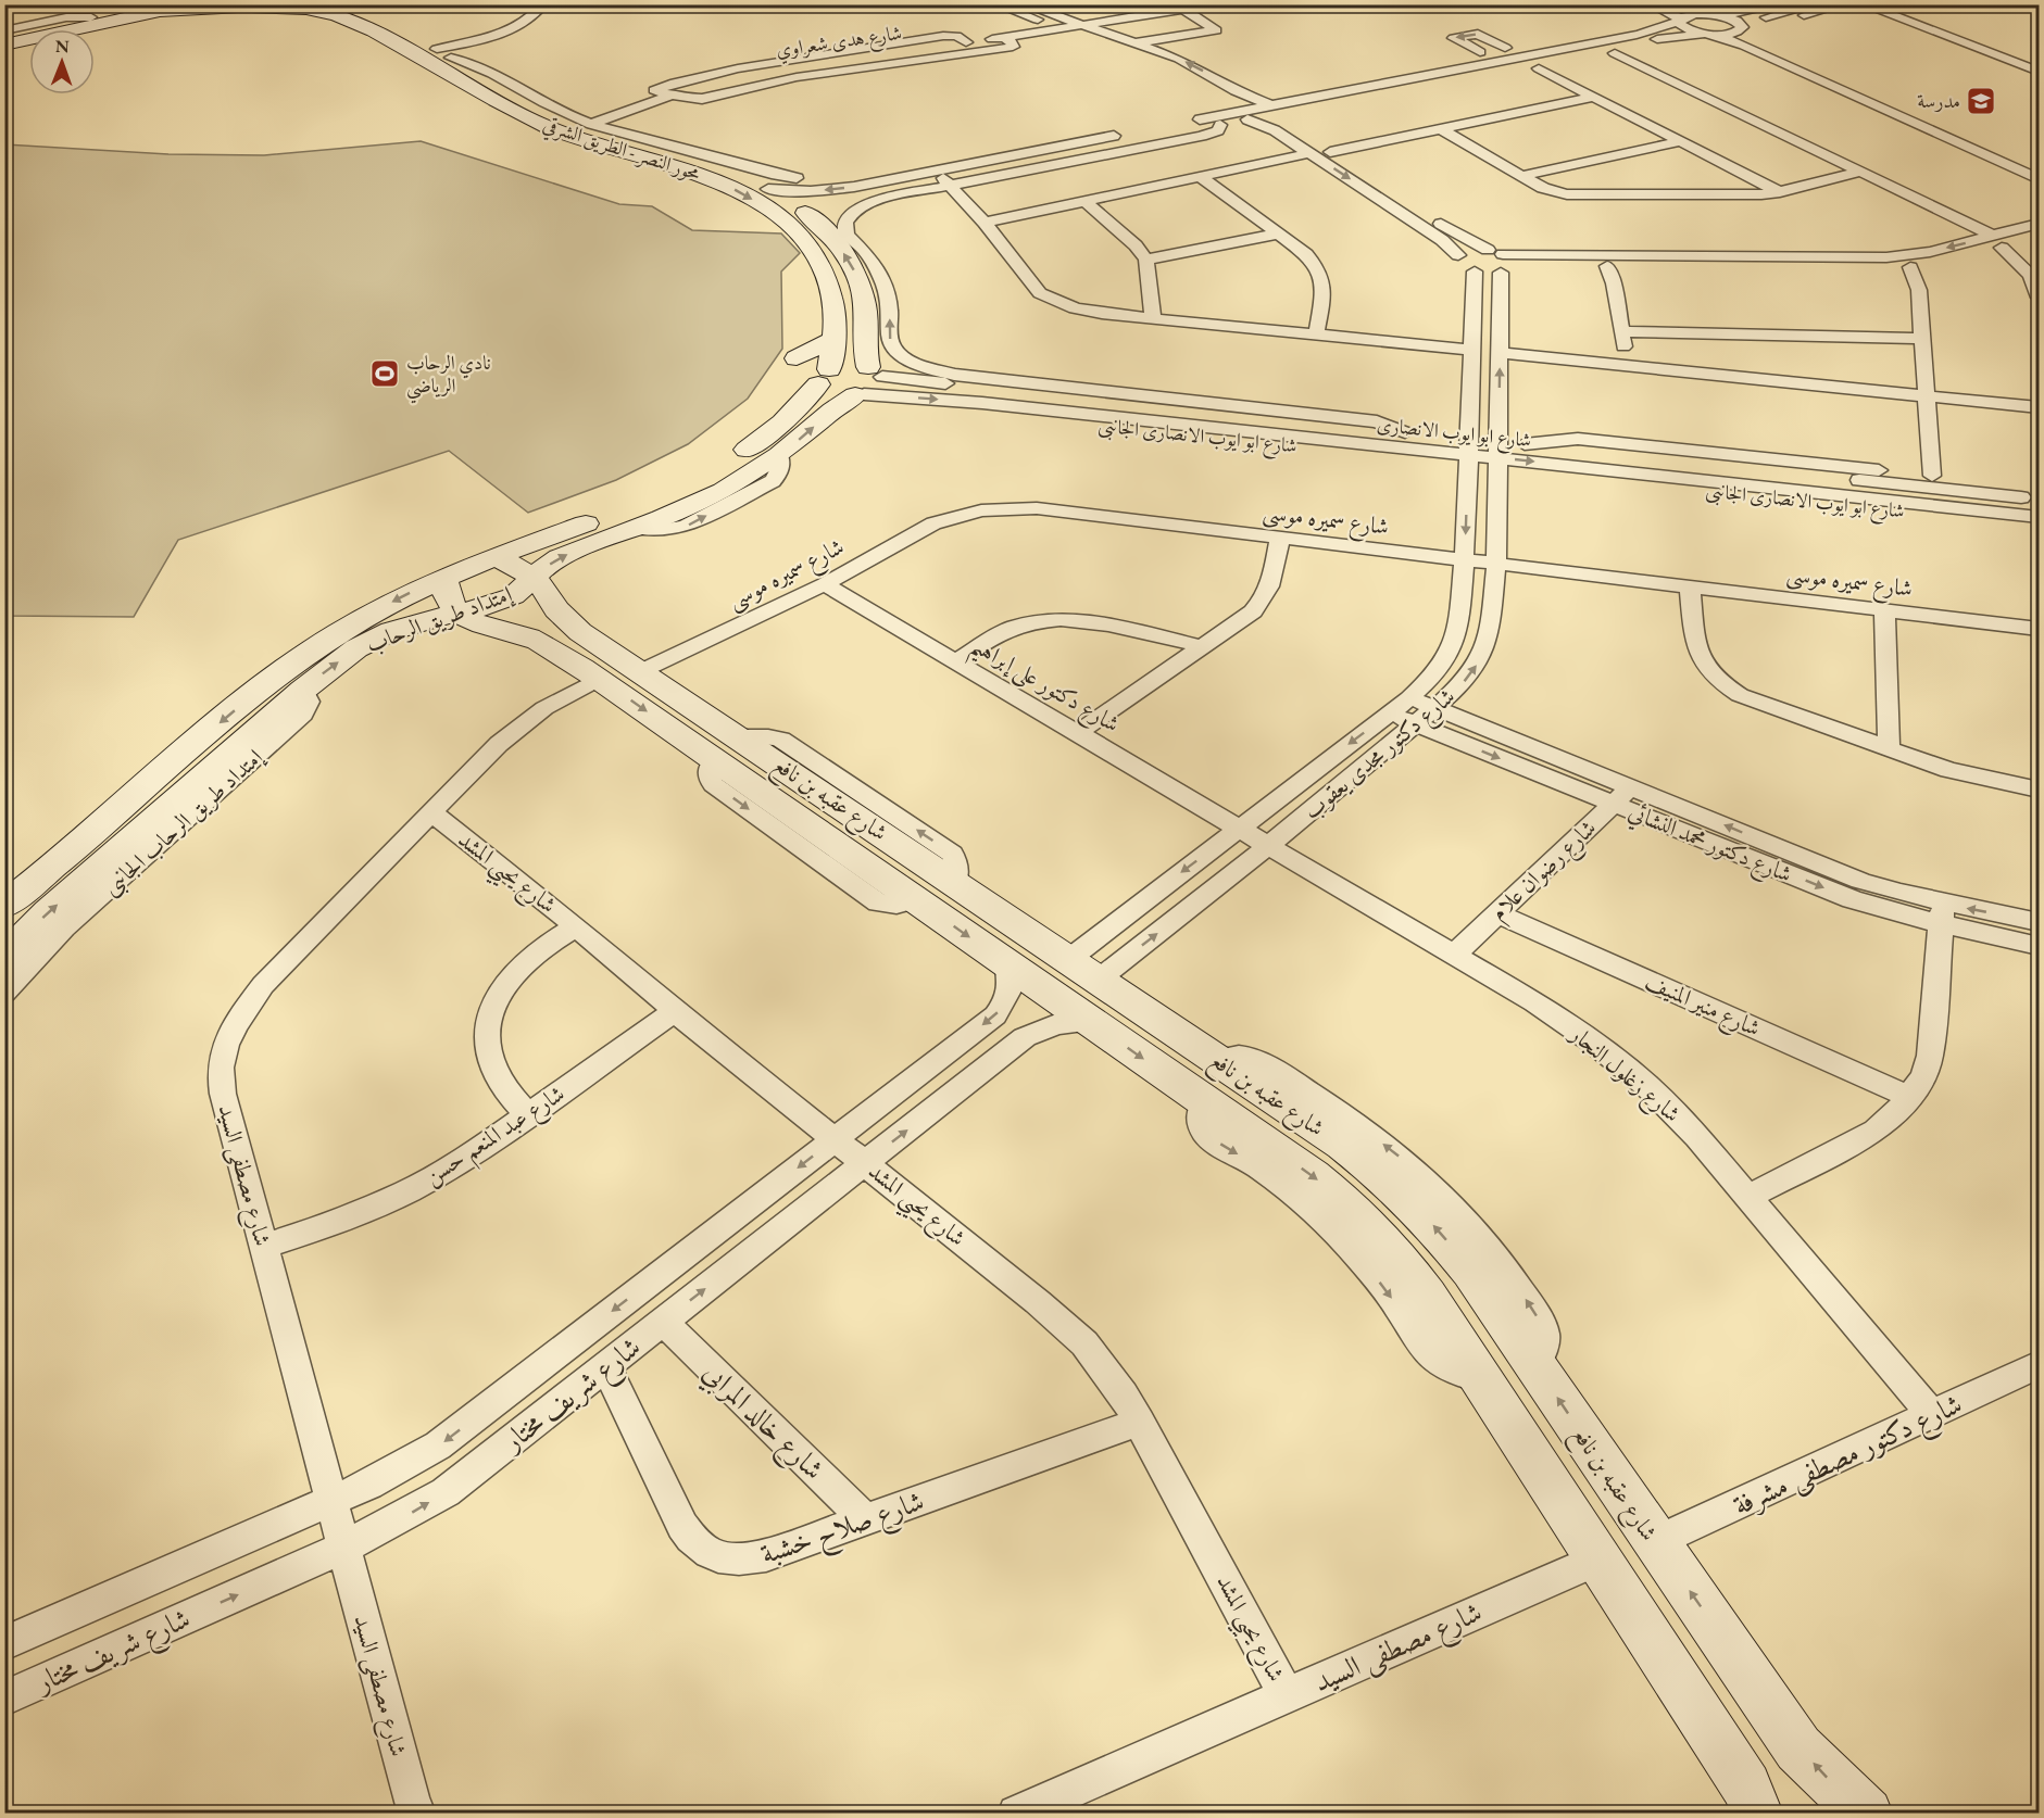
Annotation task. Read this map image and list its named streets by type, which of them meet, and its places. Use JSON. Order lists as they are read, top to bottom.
{
  "streets": {
    "street": [
      "شارع هدى شعراوي",
      "محور النصر - الطريق الشرقي",
      "شارع ابو ايوب الانصارى",
      "شارع ابو ايوب الانصارى الجانبى",
      "شارع سميره موسى",
      "إمتداد طريق الرحاب",
      "شارع دكتور على إبراهيم",
      "شارع دكتور مجدى يعقوب",
      "شارع عقبه بن نافع",
      "شارع دكتور محمد النشائي",
      "شارع رضوان علام",
      "شارع يحيي المشد",
      "شارع منير المنيف",
      "شارع زغلول النجار",
      "شارع عبد المنعم حسن",
      "شارع مصطفى السيد",
      "شارع شريف مختار",
      "شارع خالد المرابي",
      "شارع دكتور مصطفى مشرفة",
      "شارع صلاح خشبة"
    ]
  },
  "crossings": [
    ["محور النصر - الطريق الشرقي", "شارع ابو ايوب الانصارى"],
    ["محور النصر - الطريق الشرقي", "إمتداد طريق الرحاب"],
    ["شارع ابو ايوب الانصارى", "شارع ابو ايوب الانصارى الجانبى"],
    ["شارع ابو ايوب الانصارى", "إمتداد طريق الرحاب"],
    ["شارع ابو ايوب الانصارى", "شارع دكتور مجدى يعقوب"],
    ["شارع سميره موسى", "شارع دكتور على إبراهيم"],
    ["شارع سميره موسى", "شارع دكتور مجدى يعقوب"],
    ["شارع سميره موسى", "شارع عقبه بن نافع"],
    ["إمتداد طريق الرحاب", "شارع عقبه بن نافع"],
    ["شارع دكتور على إبراهيم", "شارع دكتور مجدى يعقوب"],
    ["شارع دكتور على إبراهيم", "شارع زغلول النجار"],
    ["شارع دكتور مجدى يعقوب", "شارع عقبه بن نافع"],
    ["شارع دكتور مجدى يعقوب", "شارع دكتور محمد النشائي"],
    ["شارع دكتور مجدى يعقوب", "شارع زغلول النجار"],
    ["شارع عقبه بن نافع", "شارع مصطفى السيد"],
    ["شارع عقبه بن نافع", "شارع شريف مختار"],
    ["شارع عقبه بن نافع", "شارع دكتور مصطفى مشرفة"],
    ["شارع دكتور محمد النشائي", "شارع رضوان علام"],
    ["شارع رضوان علام", "شارع منير المنيف"],
    ["شارع رضوان علام", "شارع زغلول النجار"],
    ["شارع يحيي المشد", "شارع عبد المنعم حسن"],
    ["شارع يحيي المشد", "شارع مصطفى السيد"],
    ["شارع يحيي المشد", "شارع شريف مختار"],
    ["شارع يحيي المشد", "شارع صلاح خشبة"],
    ["شارع زغلول النجار", "شارع دكتور مصطفى مشرفة"],
    ["شارع عبد المنعم حسن", "شارع مصطفى السيد"],
    ["شارع مصطفى السيد", "شارع شريف مختار"],
    ["شارع شريف مختار", "شارع خالد المرابي"],
    ["شارع شريف مختار", "شارع صلاح خشبة"],
    ["شارع خالد المرابي", "شارع صلاح خشبة"]
  ],
  "places": {
    "school or university": ["مدرسة"],
    "sports": ["نادي الرحاب الرياضي"]
  },
  "north": "top"
}
